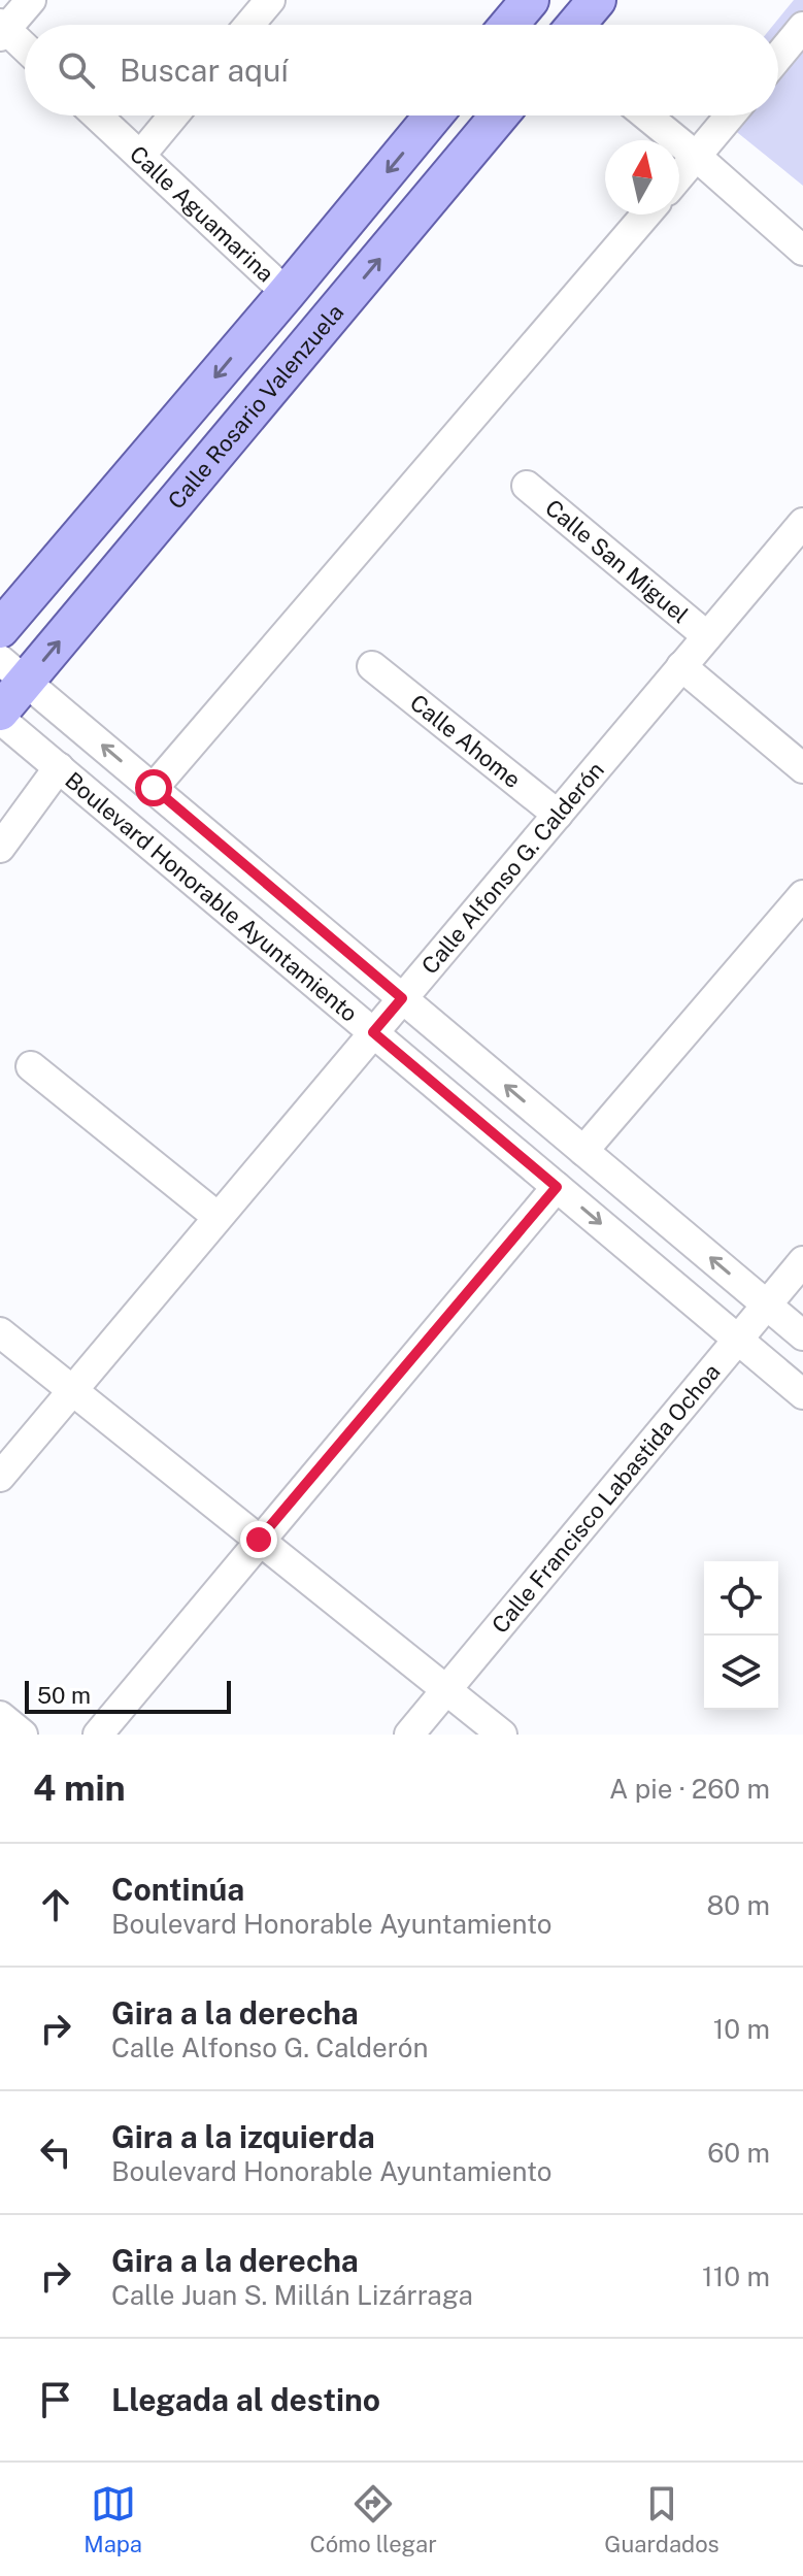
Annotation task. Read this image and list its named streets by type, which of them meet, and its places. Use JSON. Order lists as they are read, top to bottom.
{
  "streets": {
    "main road": ["Calle Rosario Valenzuela"],
    "street": [
      "Calle Aguamarina",
      "Calle San Miguel",
      "Calle Ahome",
      "Calle Alfonso G. Calderón",
      "Boulevard Honorable Ayuntamiento",
      "Calle Francisco Labastida Ochoa"
    ]
  },
  "crossings": [
    ["Calle Rosario Valenzuela", "Boulevard Honorable Ayuntamiento"],
    ["Calle San Miguel", "Calle Alfonso G. Calderón"],
    ["Calle Ahome", "Calle Alfonso G. Calderón"],
    ["Calle Alfonso G. Calderón", "Boulevard Honorable Ayuntamiento"],
    ["Boulevard Honorable Ayuntamiento", "Calle Francisco Labastida Ochoa"]
  ],
  "scale_bar": "50 m",
  "north": "top",
  "page": {
    "search": "Buscar aquí",
    "scale": "50 m",
    "heading": ["4 min", "A pie · 260 m"],
    "list": [
      ["Continúa", "Boulevard Honorable Ayuntamiento", "80 m"],
      ["Gira a la derecha", "Calle Alfonso G. Calderón", "10 m"],
      ["Gira a la izquierda", "Boulevard Honorable Ayuntamiento", "60 m"],
      ["Gira a la derecha", "Calle Juan S. Millán Lizárraga", "110 m"],
      "Llegada al destino"
    ],
    "nav": ["Mapa", "Cómo llegar", "Guardados"]
  }
}
